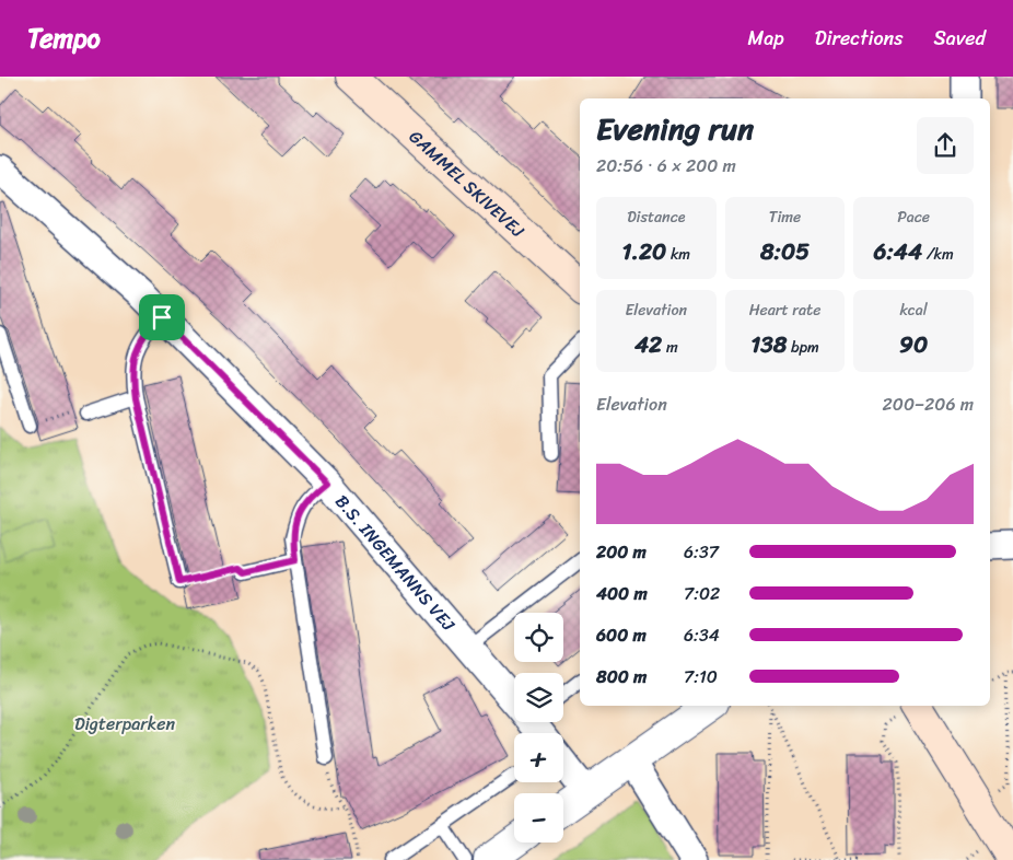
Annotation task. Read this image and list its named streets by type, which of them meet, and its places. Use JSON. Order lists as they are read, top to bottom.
{
  "streets": {
    "main road": ["GAMMEL SKIVEVEJ"],
    "street": ["B.S. INGEMANNS VEJ"]
  },
  "parks": ["Digterparken"],
  "page": {
    "header": "Tempo",
    "nav": ["Map", "Directions", "Saved"],
    "heading": ["Evening run", "20:56 · 6 × 200 m"],
    "stats": [
      ["Distance", "1.20 km"],
      ["Time", "8:05"],
      ["Pace", "6:44 /km"],
      ["Elevation", "42 m"],
      ["Heart rate", "138 bpm"],
      ["kcal", "90"]
    ],
    "chart": ["Elevation", "200–206 m"],
    "list": [
      {
        "name": "200 m",
        "note": "6:37"
      },
      {
        "name": "400 m",
        "note": "7:02"
      },
      {
        "name": "600 m",
        "note": "6:34"
      },
      {
        "name": "800 m",
        "note": "7:10"
      }
    ],
    "map_buttons": ["+", "−"]
  }
}
